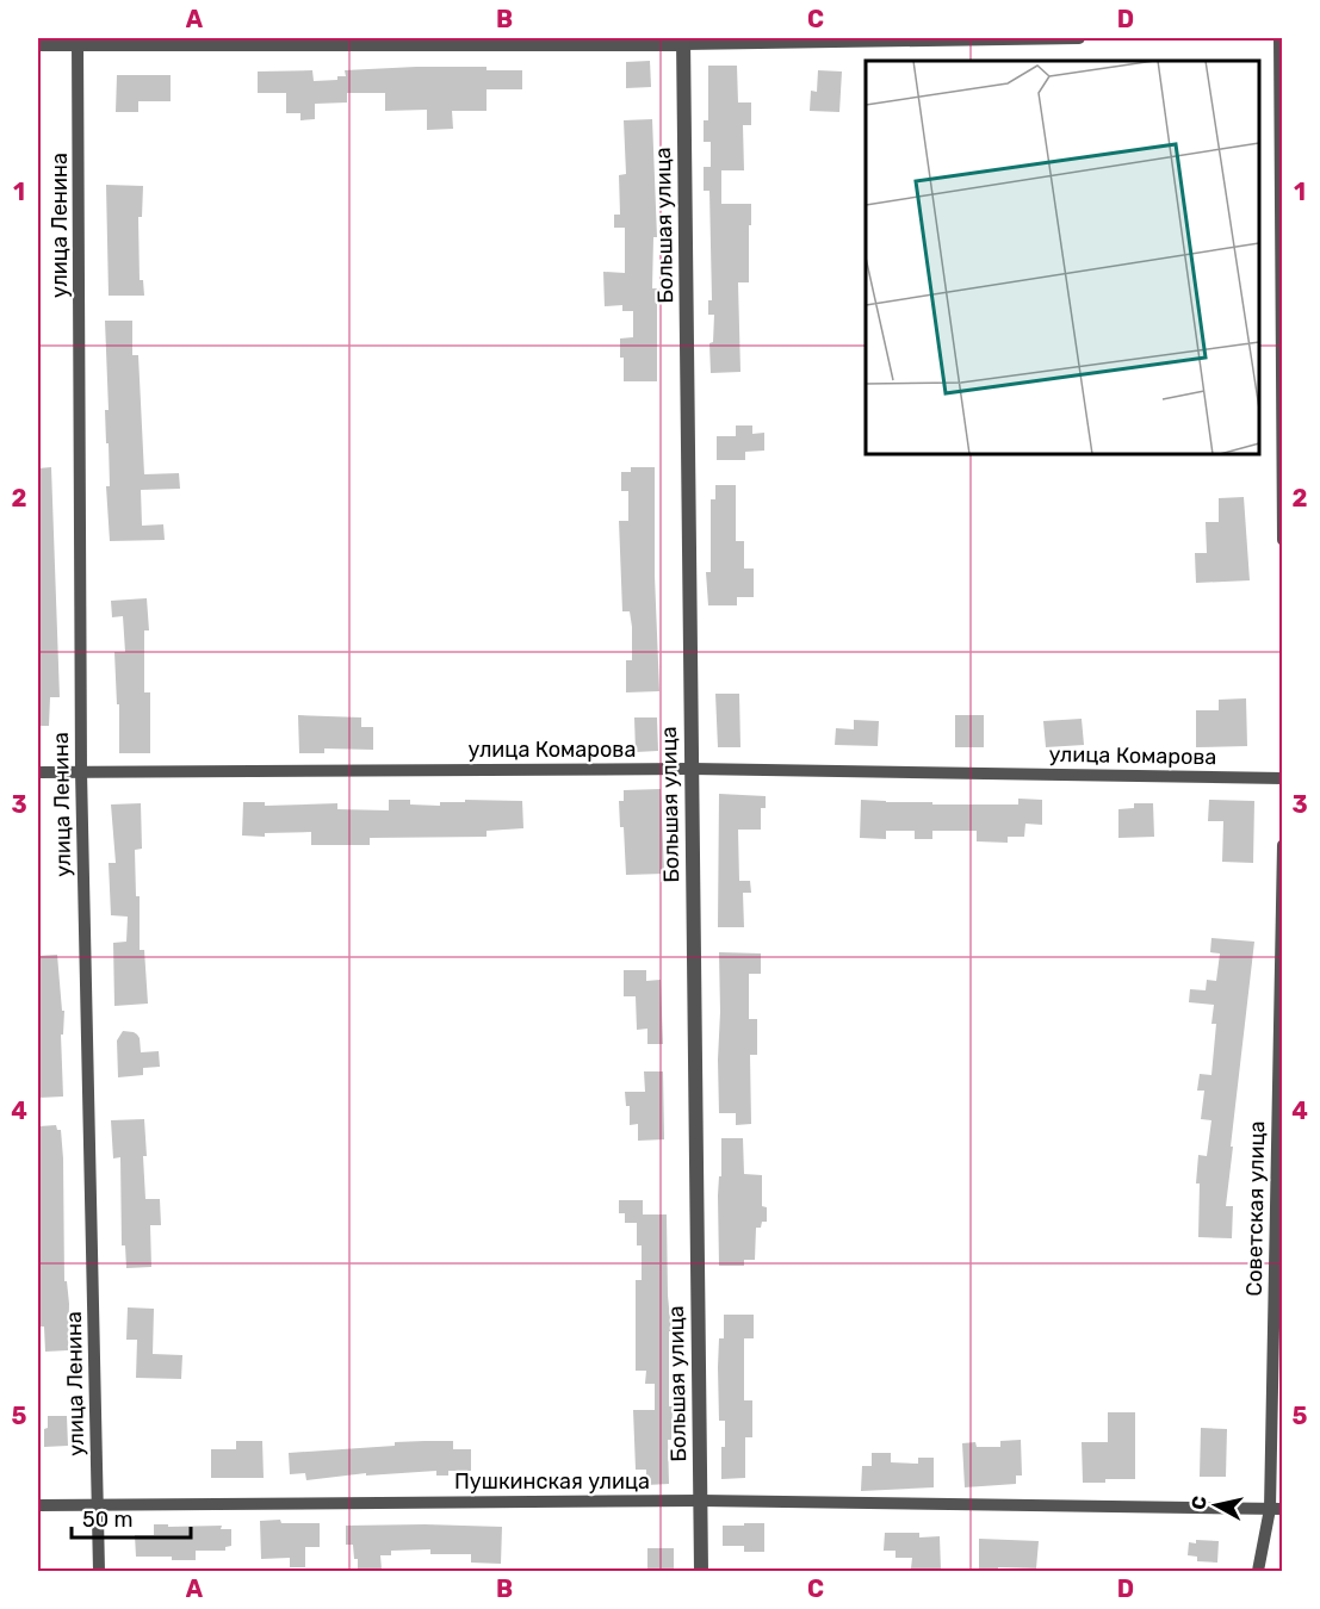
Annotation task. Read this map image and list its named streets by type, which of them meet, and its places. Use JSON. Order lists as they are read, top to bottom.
{
  "streets": {
    "street": [
      "улица Ленина",
      "Большая улица",
      "улица Комарова",
      "Советская улица",
      "Пушкинская улица"
    ]
  },
  "crossings": [
    ["улица Ленина", "улица Комарова"],
    ["улица Ленина", "Пушкинская улица"],
    ["Большая улица", "улица Комарова"],
    ["Большая улица", "Пушкинская улица"],
    ["Советская улица", "Пушкинская улица"]
  ],
  "scale_bar": "50 m",
  "north": "left",
  "grid": {
    "columns": [
      "A",
      "B",
      "C",
      "D"
    ],
    "rows": [
      "1",
      "2",
      "3",
      "4",
      "5"
    ]
  }
}
